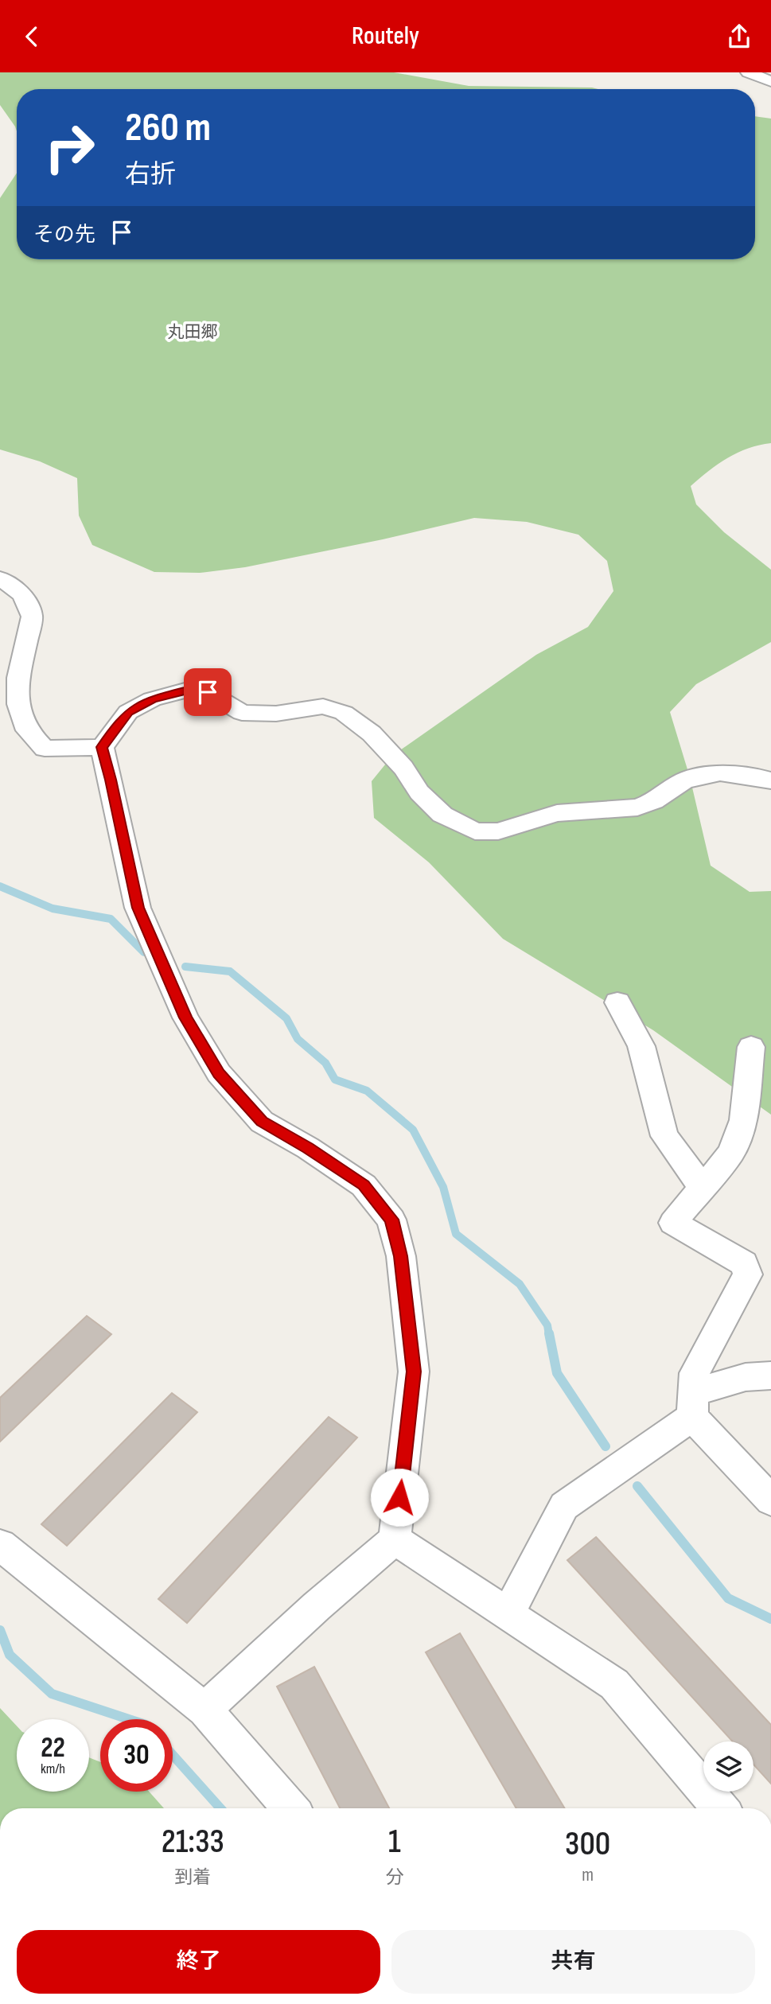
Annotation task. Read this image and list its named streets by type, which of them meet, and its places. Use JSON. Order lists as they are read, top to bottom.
{
  "districts": ["丸田郷"],
  "page": {
    "header": "Routely",
    "turn": ["260 m", "右折"],
    "then": "その先",
    "speed": "22 km/h",
    "limit": "30",
    "eta": [
      "21:33",
      "到着",
      "1",
      "分",
      "300",
      "m"
    ],
    "buttons": ["終了", "共有"]
  }
}
